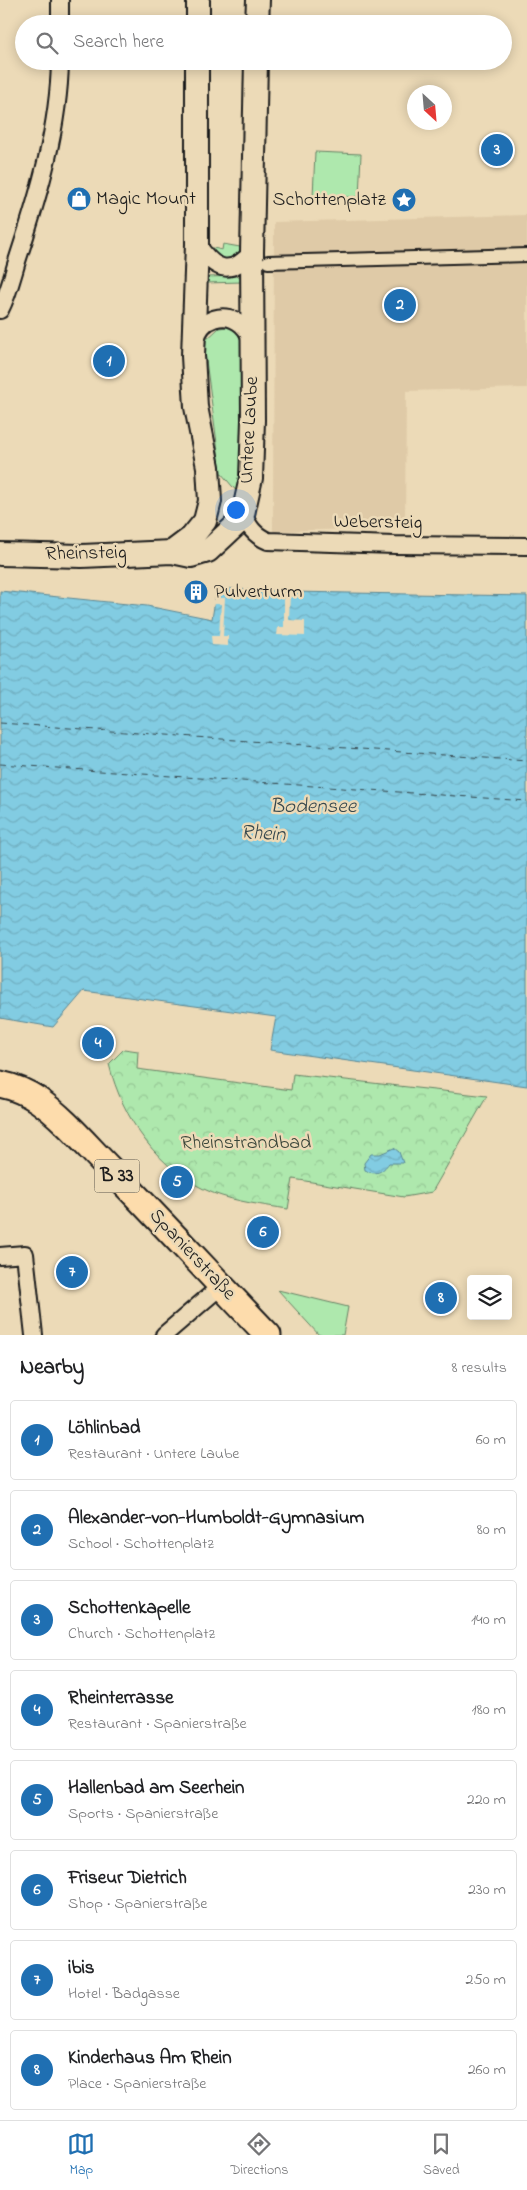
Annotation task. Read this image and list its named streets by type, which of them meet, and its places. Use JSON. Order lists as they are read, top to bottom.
{
  "streets": {
    "main road": [
      "Untere Laube",
      "Rheinsteig",
      "B 33",
      "Spanierstraße"
    ],
    "street": ["Webersteig"]
  },
  "crossings": [
    ["Untere Laube", "Webersteig"],
    ["Untere Laube", "Rheinsteig"]
  ],
  "water": ["Bodensee", "Rhein"],
  "parks": ["Rheinstrandbad"],
  "places": {
    "shop": ["Magic Mount"],
    "place": ["Schottenplatz"],
    "building": ["Pulverturm"]
  },
  "north": "bottom right",
  "page": {
    "search": "Search here",
    "pins": [
      "3",
      "2",
      "1",
      "4",
      "5",
      "6",
      "7",
      "8"
    ],
    "heading": ["Nearby", "8 results"],
    "list": [
      {
        "mark": "1",
        "name": "Löhlinbad",
        "note": "Restaurant · Untere Laube",
        "value": "60 m"
      },
      {
        "mark": "2",
        "name": "Alexander-von-Humboldt-Gymnasium",
        "note": "School · Schottenplatz",
        "value": "80 m"
      },
      {
        "mark": "3",
        "name": "Schottenkapelle",
        "note": "Church · Schottenplatz",
        "value": "140 m"
      },
      {
        "mark": "4",
        "name": "Rheinterrasse",
        "note": "Restaurant · Spanierstraße",
        "value": "180 m"
      },
      {
        "mark": "5",
        "name": "Hallenbad am Seerhein",
        "note": "Sports · Spanierstraße",
        "value": "220 m"
      },
      {
        "mark": "6",
        "name": "Friseur Dietrich",
        "note": "Shop · Spanierstraße",
        "value": "230 m"
      },
      {
        "mark": "7",
        "name": "ibis",
        "note": "Hotel · Badgasse",
        "value": "250 m"
      },
      {
        "mark": "8",
        "name": "Kinderhaus Am Rhein",
        "note": "Place · Spanierstraße",
        "value": "260 m"
      }
    ],
    "nav": ["Map", "Directions", "Saved"]
  }
}
